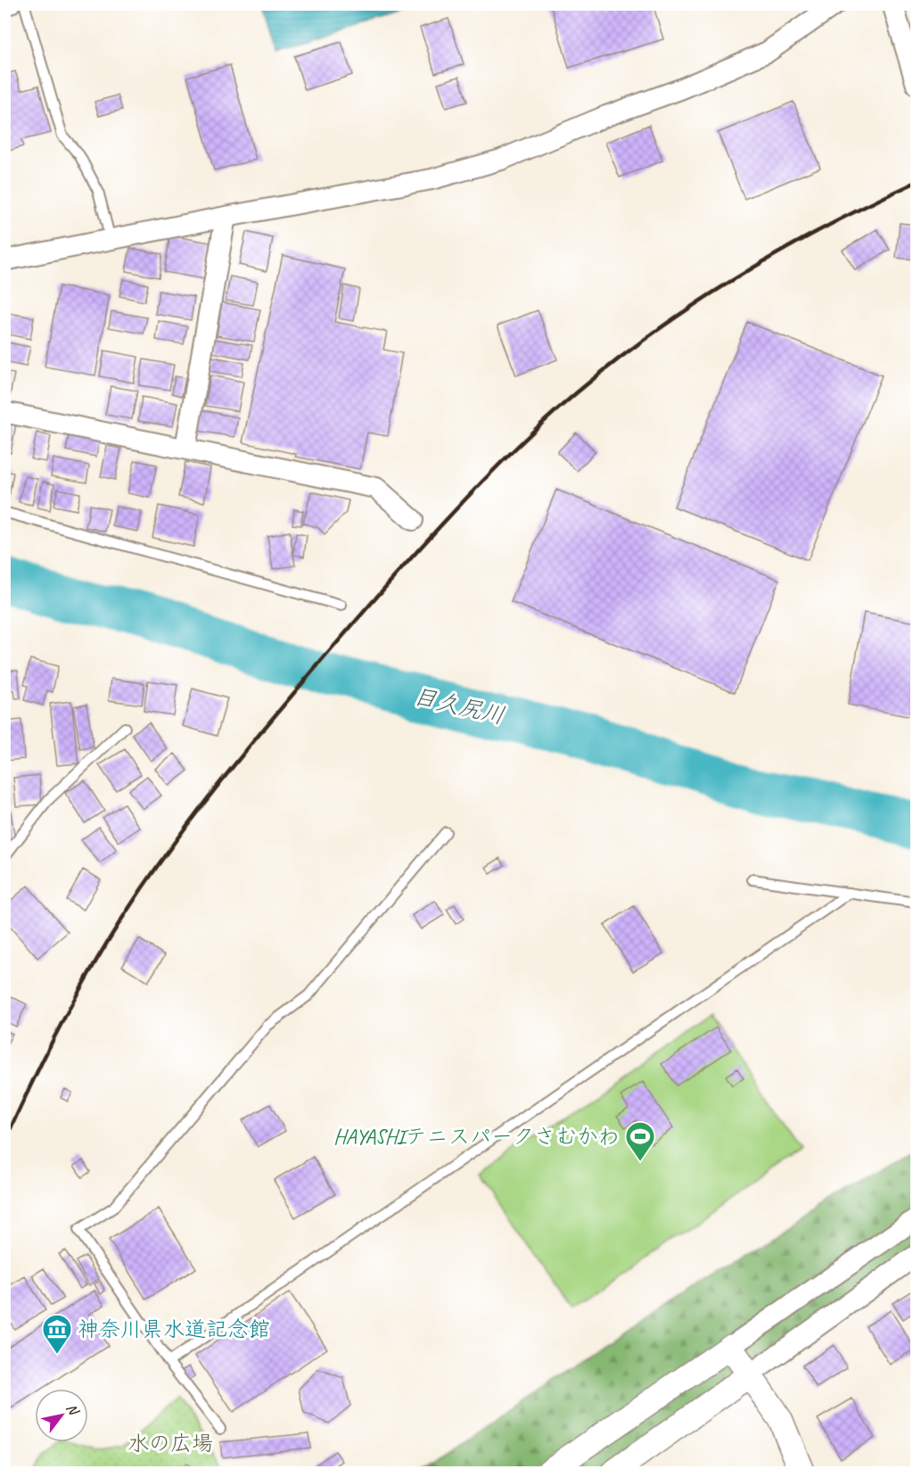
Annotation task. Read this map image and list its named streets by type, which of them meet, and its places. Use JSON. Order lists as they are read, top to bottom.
{
  "water": ["目久尻川"],
  "parks": ["水の広場"],
  "places": {
    "sports": ["HAYASHIテニスパークさむかわ"],
    "museum": ["神奈川県水道記念館"]
  },
  "north": "top right"
}
